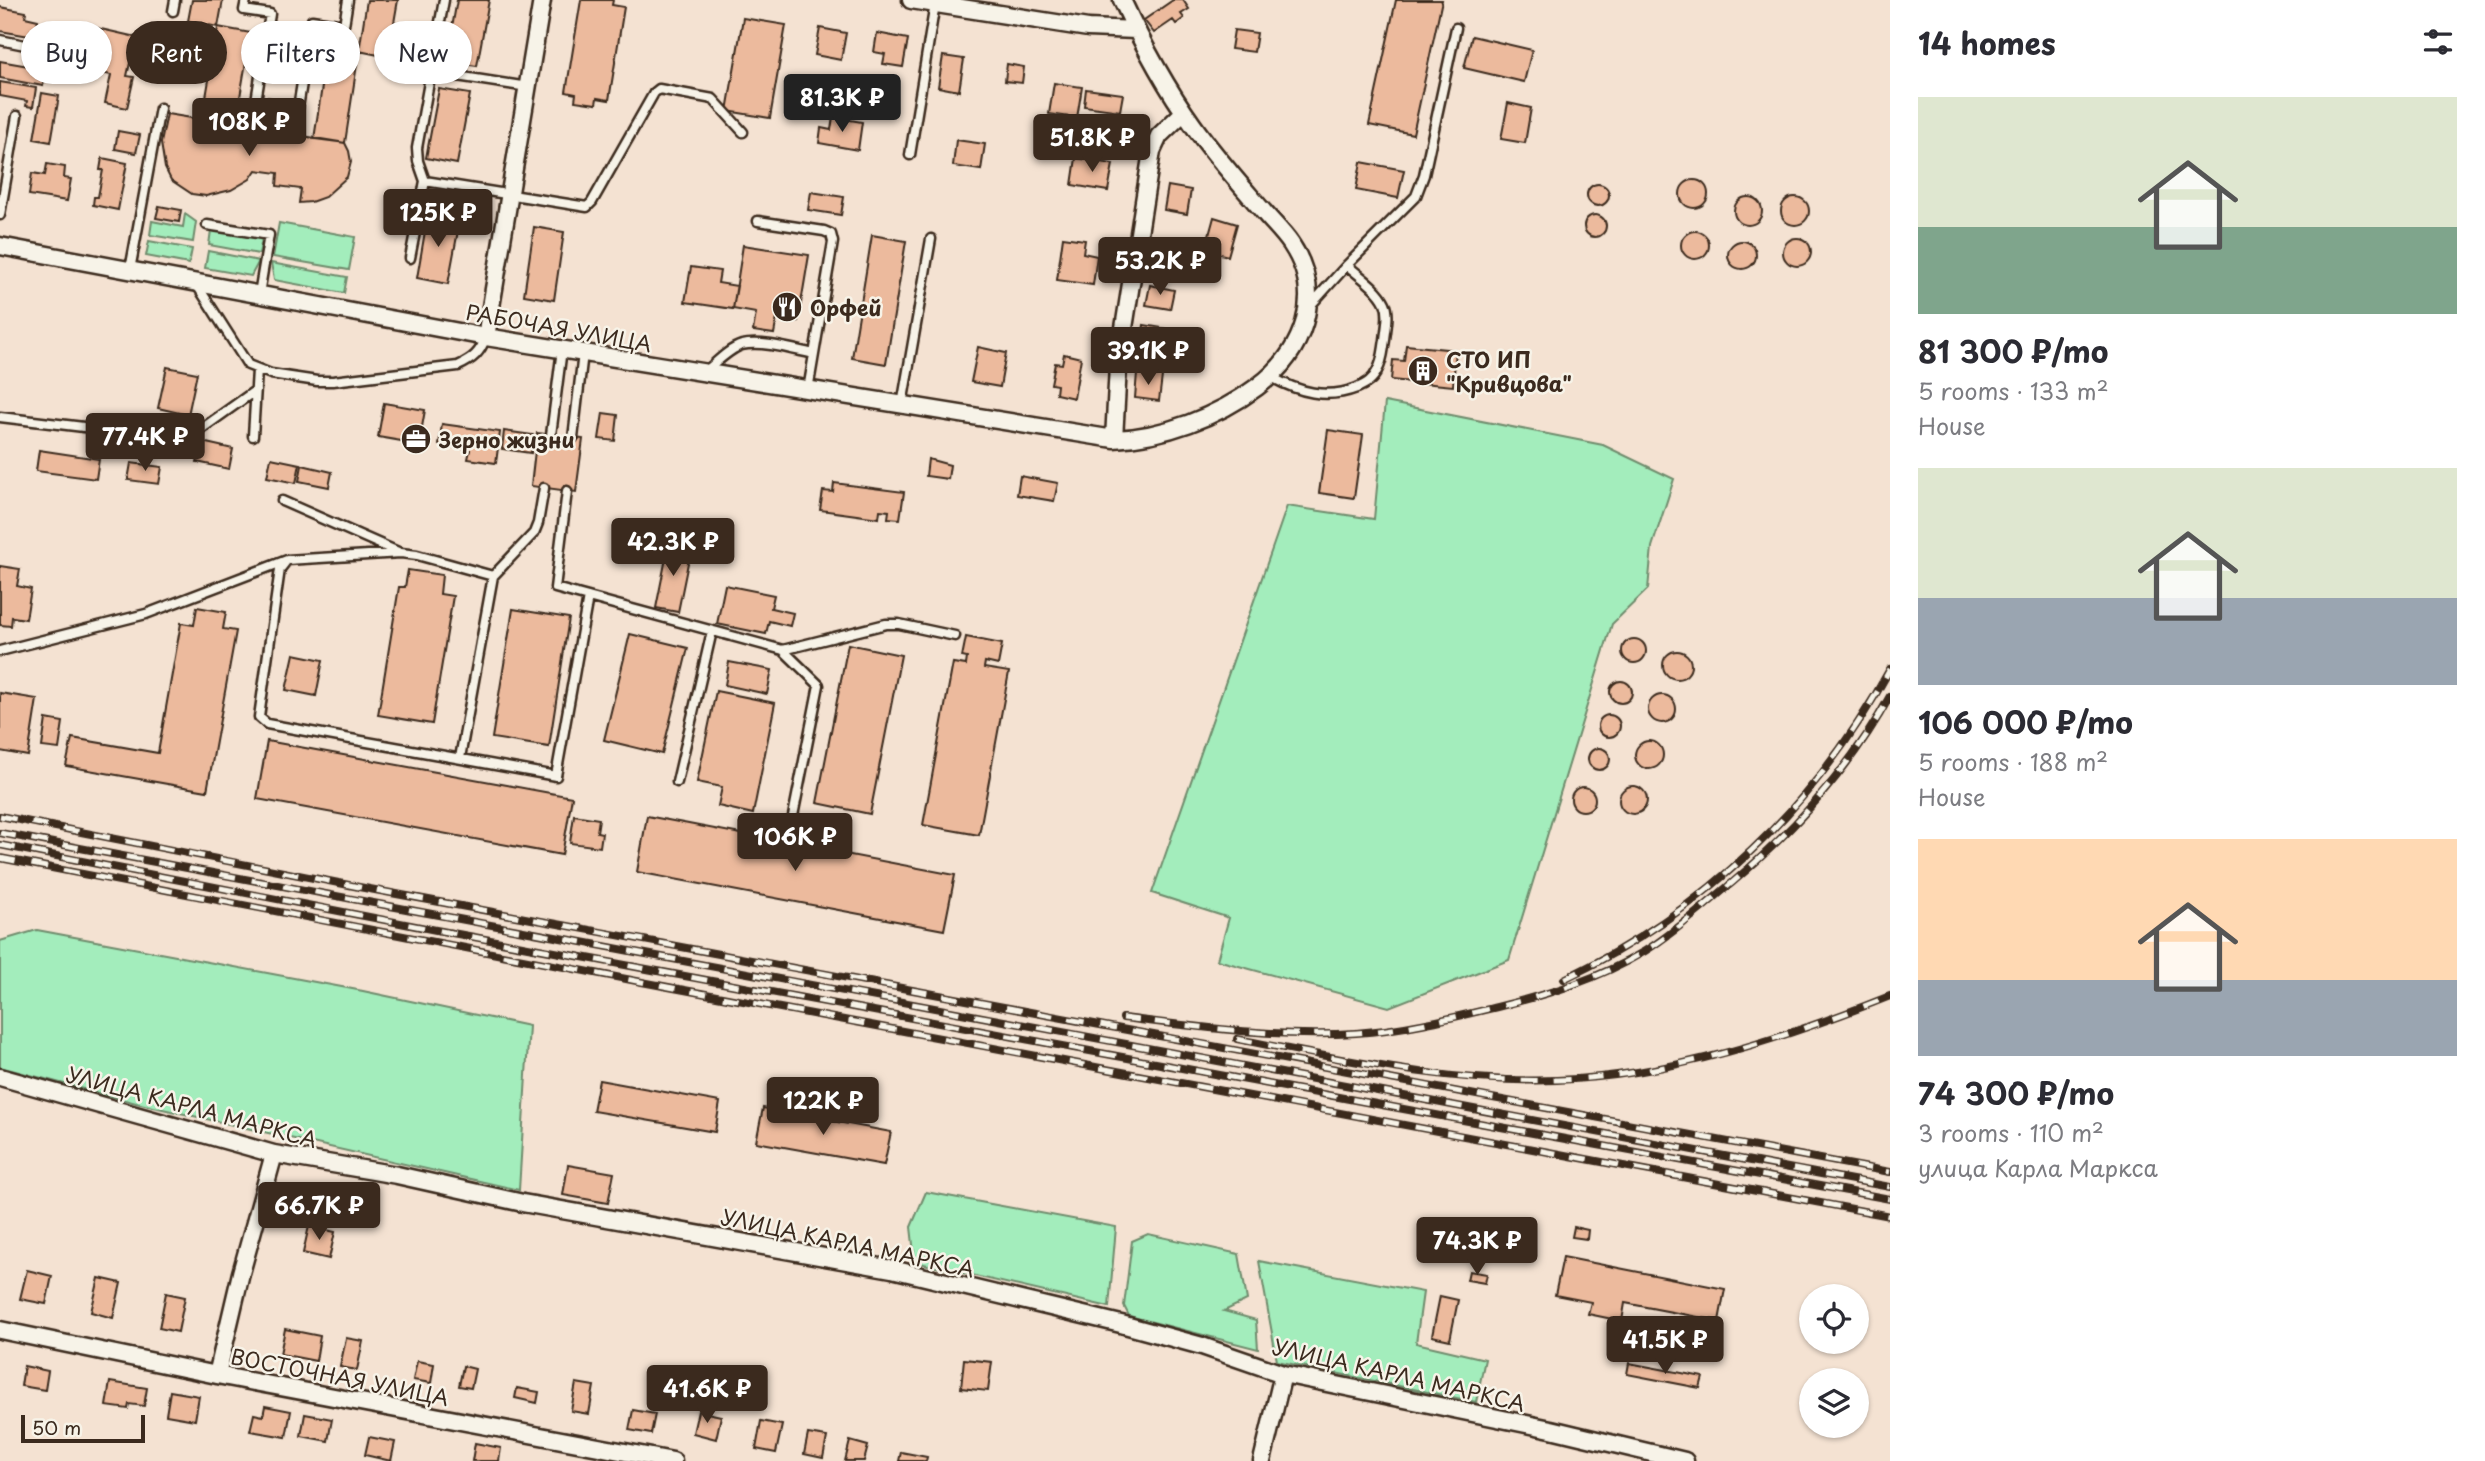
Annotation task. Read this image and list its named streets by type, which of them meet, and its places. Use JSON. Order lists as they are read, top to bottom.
{
  "streets": {
    "street": ["РАБОЧАЯ УЛИЦА", "УЛИЦА КАРЛА МАРКСА", "ВОСТОЧНАЯ УЛИЦА"]
  },
  "places": {
    "restaurant": ["Орфей"],
    "building": ["СТО ИП \"Кривцова\""],
    "office": ["Зерно жизни"]
  },
  "scale_bar": "50 m",
  "page": {
    "heading": "14 homes",
    "chip": [
      "Buy",
      "Rent",
      "Filters",
      "New"
    ],
    "price": [
      "81.3K ₽",
      "108K ₽",
      "51.8K ₽",
      "125K ₽",
      "53.2K ₽",
      "39.1K ₽",
      "77.4K ₽",
      "42.3K ₽",
      "106K ₽",
      "122K ₽",
      "66.7K ₽",
      "74.3K ₽",
      "41.5K ₽",
      "41.6K ₽"
    ],
    "list": [
      {
        "name": "81 300 ₽/mo",
        "note": "5 rooms · 133 m² · House"
      },
      {
        "name": "106 000 ₽/mo",
        "note": "5 rooms · 188 m² · House"
      },
      {
        "name": "74 300 ₽/mo",
        "note": "3 rooms · 110 m² · улица Карла Маркса"
      }
    ],
    "scale": "50 m"
  }
}
